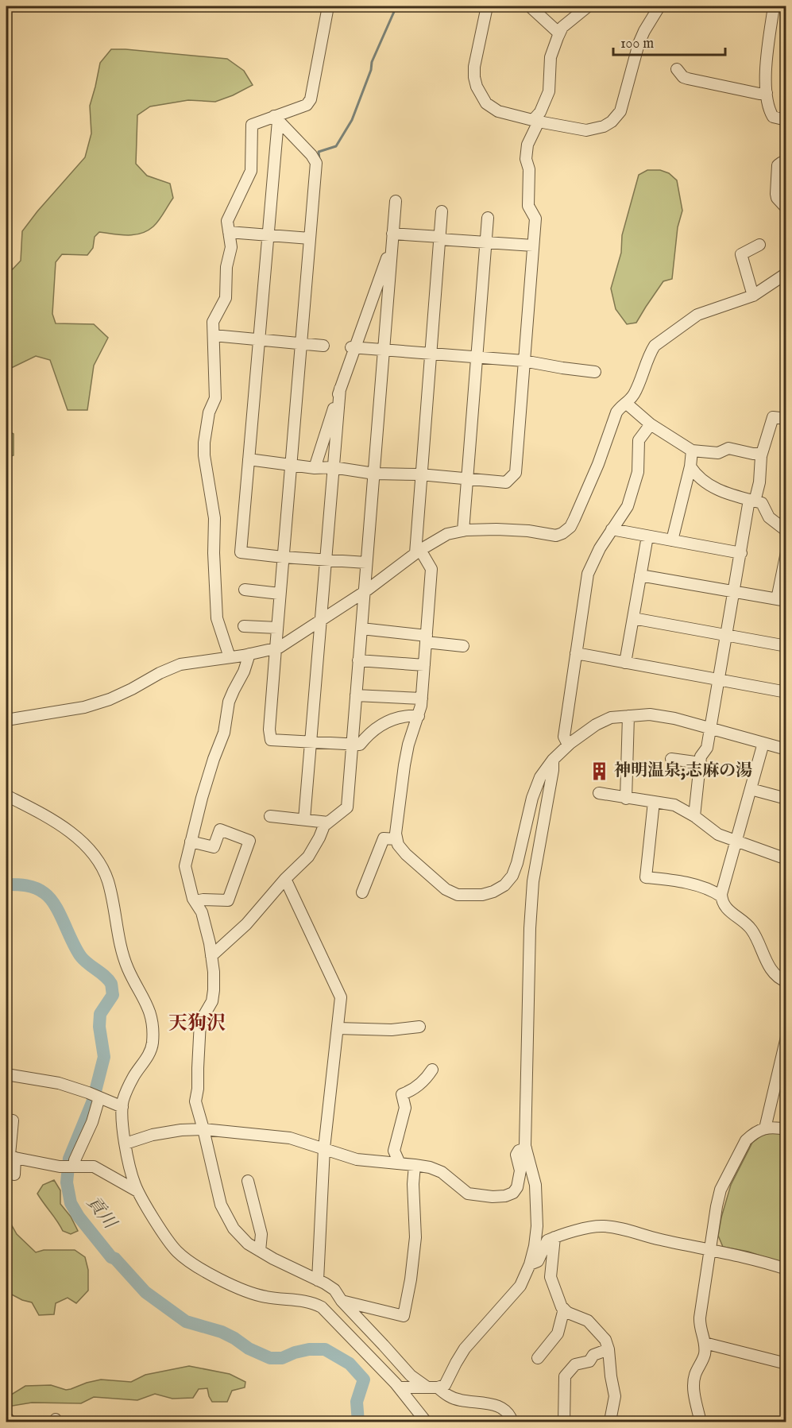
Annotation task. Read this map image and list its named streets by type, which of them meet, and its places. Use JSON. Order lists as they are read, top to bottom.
{
  "districts": ["天狗沢"],
  "water": ["貢川"],
  "places": {
    "building": ["神明温泉;志麻の湯"]
  },
  "scale_bar": "100 m"
}
